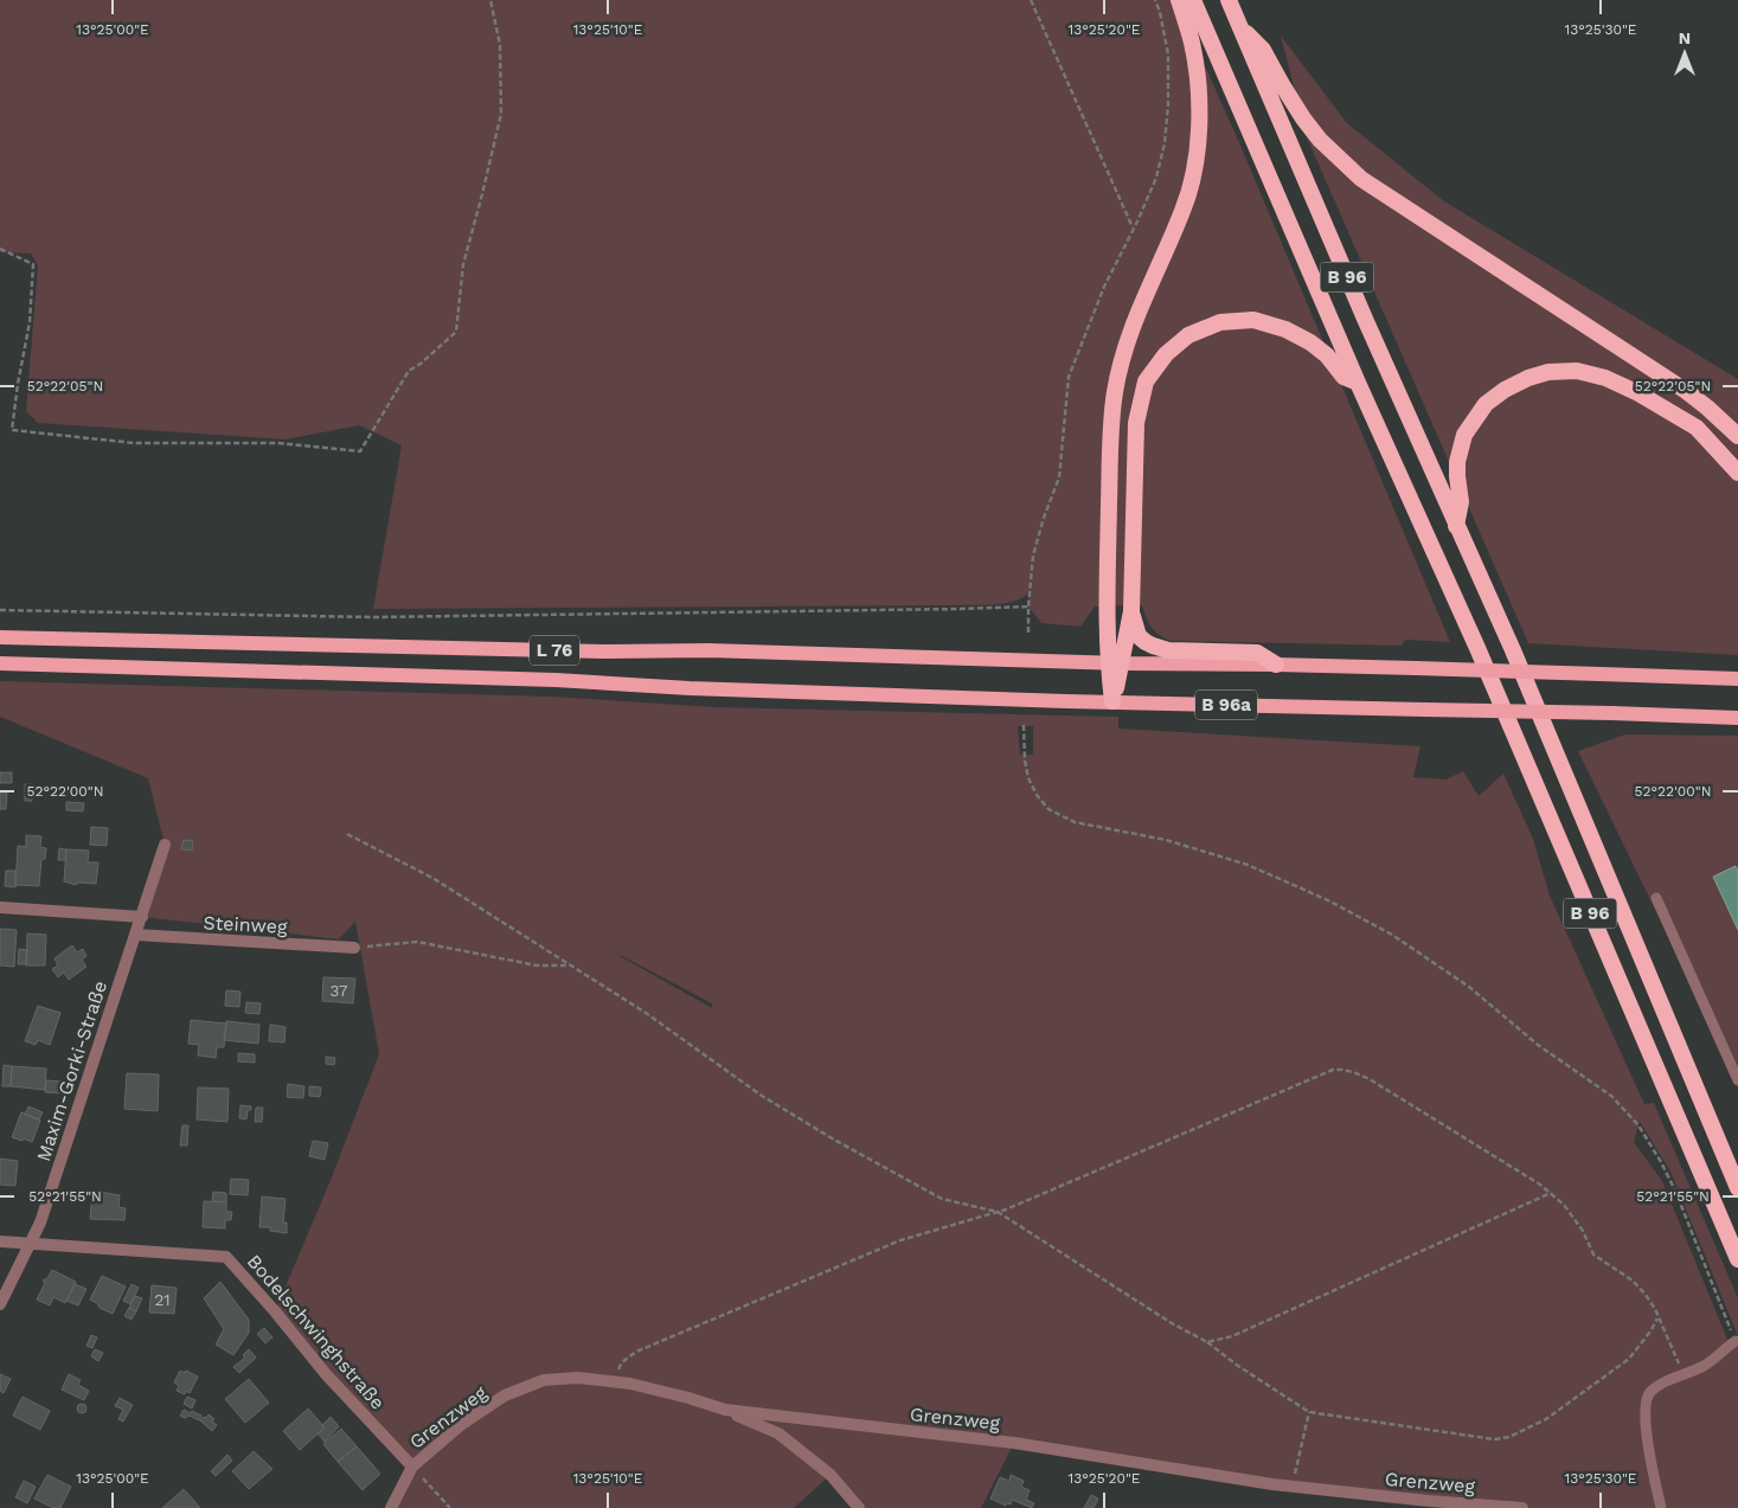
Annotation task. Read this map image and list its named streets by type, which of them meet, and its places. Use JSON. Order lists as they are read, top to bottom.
{
  "streets": {
    "highway": ["B 96"],
    "main road": ["L 76", "B 96a"],
    "street": [
      "Steinweg",
      "Maxim-Gorki-Straße",
      "Bodelschwinghstraße",
      "Grenzweg"
    ]
  },
  "crossings": [
    ["L 76", "B 96a"],
    ["Steinweg", "Maxim-Gorki-Straße"],
    ["Maxim-Gorki-Straße", "Bodelschwinghstraße"],
    ["Bodelschwinghstraße", "Grenzweg"]
  ],
  "house_numbers": ["37", "21"],
  "north": "top",
  "coordinates": [
    "13°25'00\"E",
    "13°25'10\"E",
    "13°25'20\"E",
    "13°25'30\"E",
    "52°22'05\"N",
    "52°22'00\"N",
    "52°21'55\"N"
  ]
}
